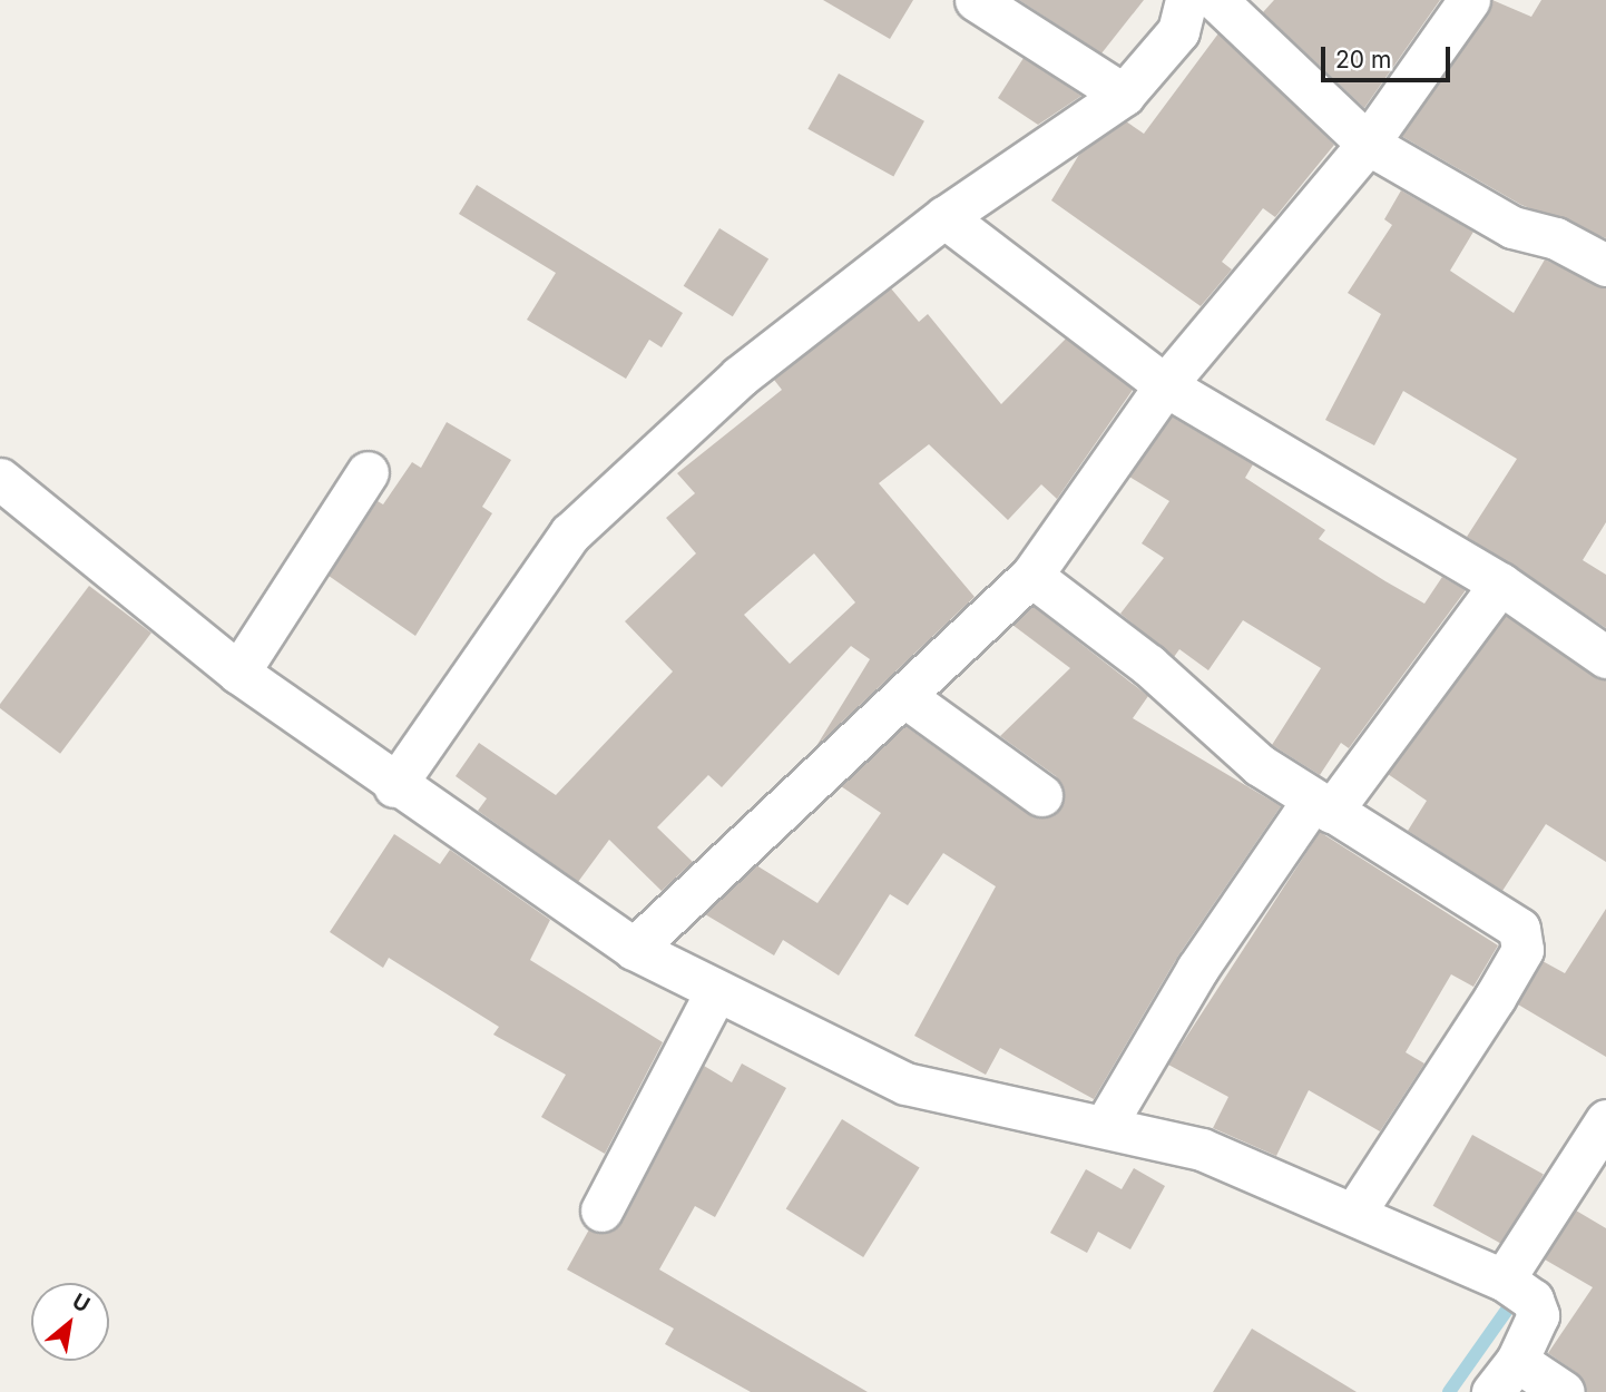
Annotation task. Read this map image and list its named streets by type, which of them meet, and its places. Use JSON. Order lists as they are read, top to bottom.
{
  "scale_bar": "20 m",
  "north": "top right"
}
